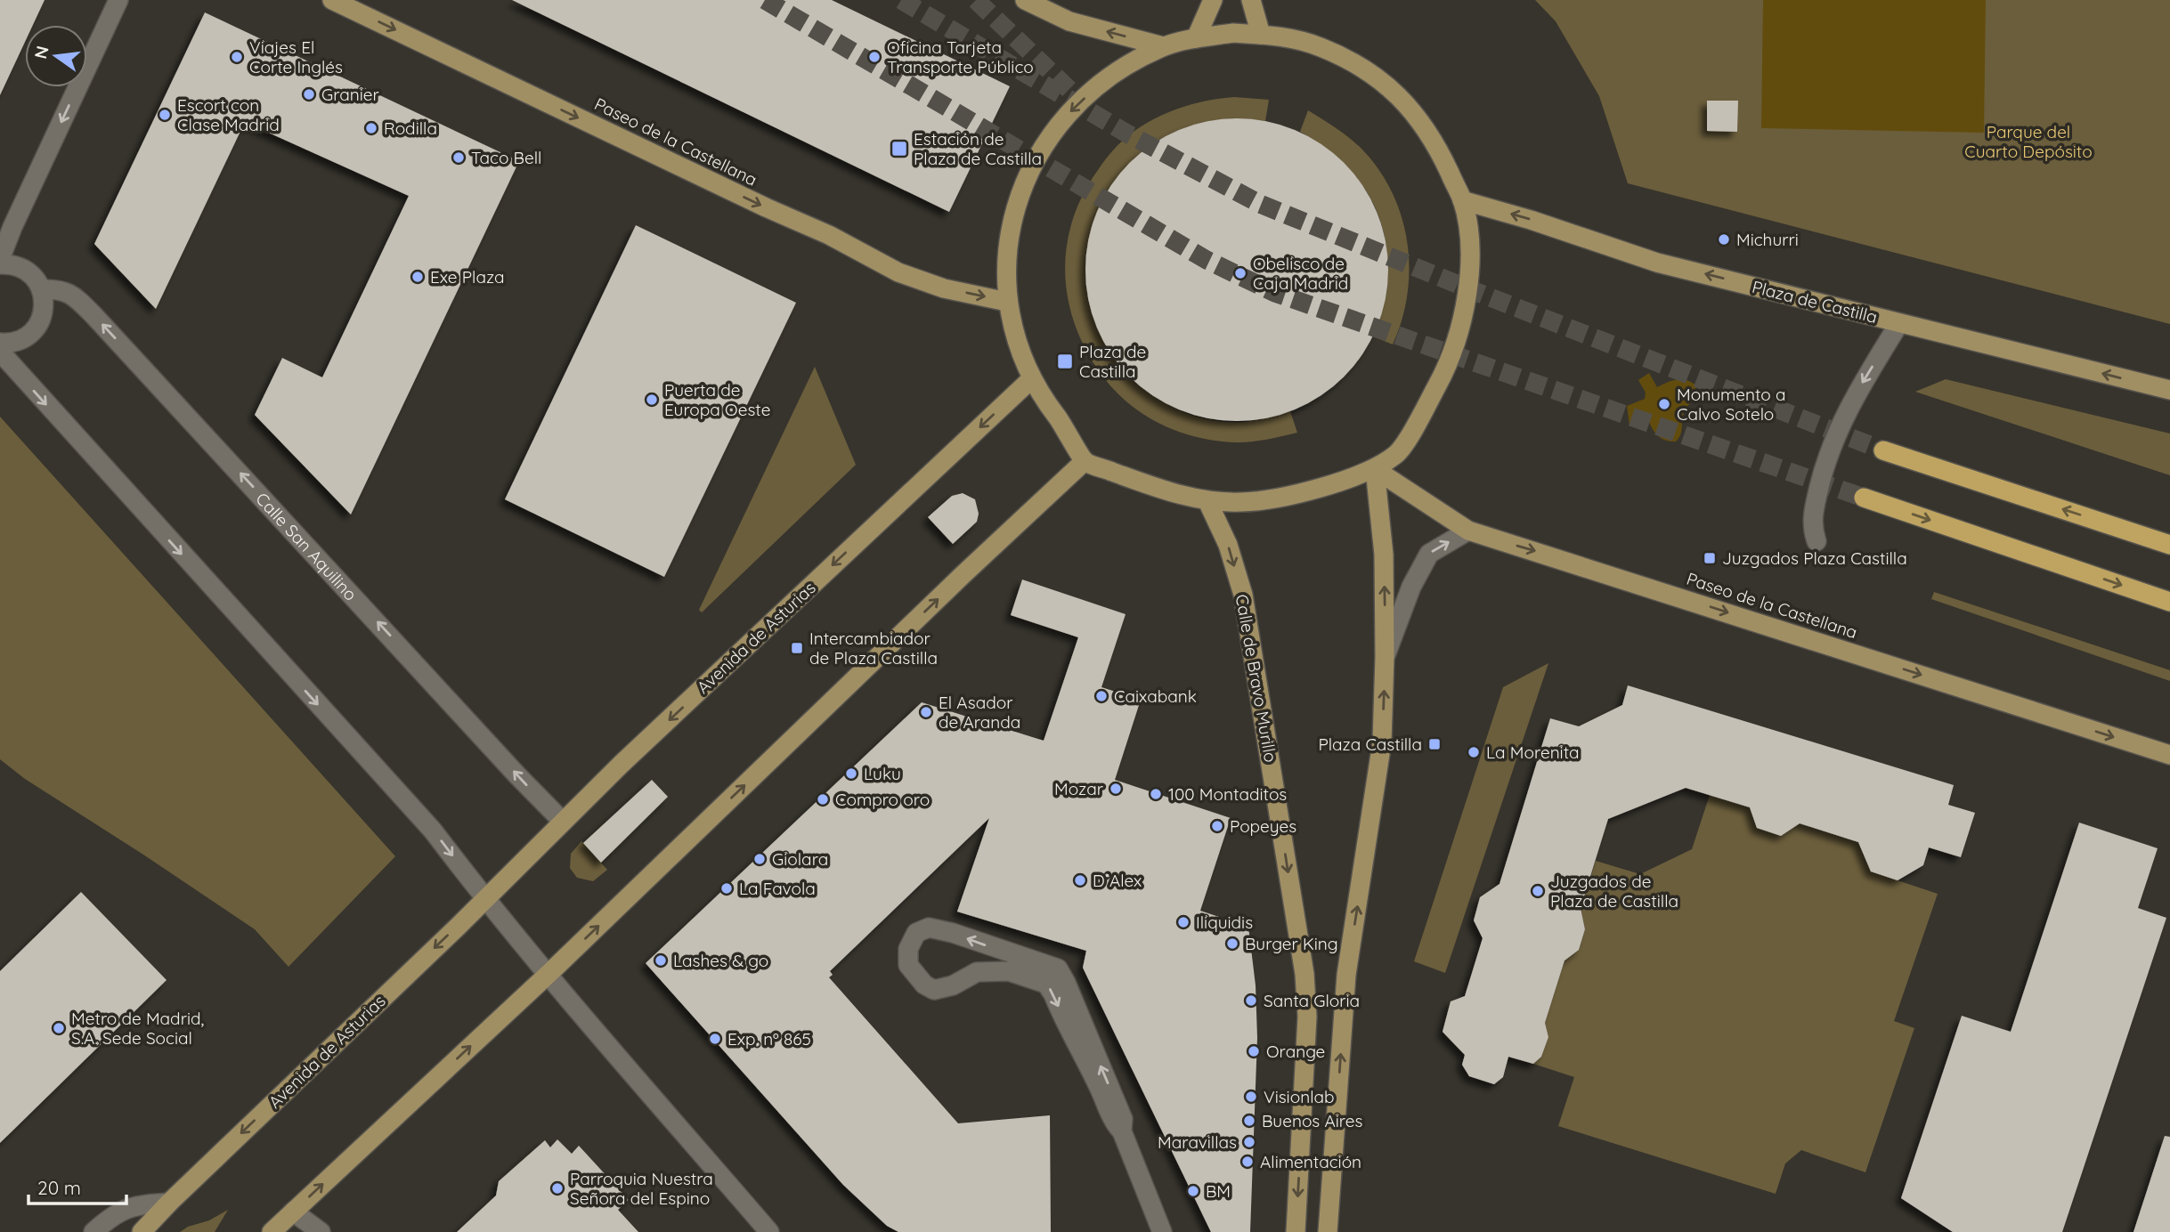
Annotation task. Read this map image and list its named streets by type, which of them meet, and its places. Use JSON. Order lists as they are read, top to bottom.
{
  "streets": {
    "main road": [
      "Paseo de la Castellana",
      "Plaza de Castilla",
      "Avenida de Asturias",
      "Calle de Bravo Murillo"
    ],
    "street": ["Calle San Aquilino"]
  },
  "crossings": [
    ["Calle San Aquilino", "Avenida de Asturias"]
  ],
  "one_way": ["Paseo de la Castellana", "Plaza de Castilla"],
  "parks": ["Parque del Cuarto Depósito"],
  "places": {
    "other": [
      "Viajes El Corte Inglés",
      "Oficina Tarjeta Transporte Público",
      "Granier",
      "Escort con Clase Madrid",
      "Rodilla",
      "Taco Bell",
      "Michurri",
      "Obelisco de Caja Madrid",
      "Exe Plaza",
      "Puerta de Europa Oeste",
      "Monumento a Calvo Sotelo",
      "Caixabank",
      "El Asador de Aranda",
      "La Morenita",
      "Luku",
      "Mozar",
      "100 Montaditos",
      "Compro oro",
      "Popeyes",
      "Giolara",
      "D´Alex",
      "La Favola",
      "Juzgados de Plaza de Castilla",
      "Iliquidis",
      "Burger King",
      "Lashes & go",
      "Santa Gloria",
      "Metro de Madrid, S.A. Sede Social",
      "Exp. nº 865",
      "Orange",
      "Visionlab",
      "Buenos Aires",
      "Maravillas",
      "Alimentación",
      "Parroquia Nuestra Señora del Espino",
      "BM"
    ],
    "transit": [
      "Estación de Plaza de Castilla",
      "Plaza de Castilla",
      "Juzgados Plaza Castilla",
      "Intercambiador de Plaza Castilla",
      "Plaza Castilla"
    ]
  },
  "scale_bar": "20 m",
  "north": "left"
}
